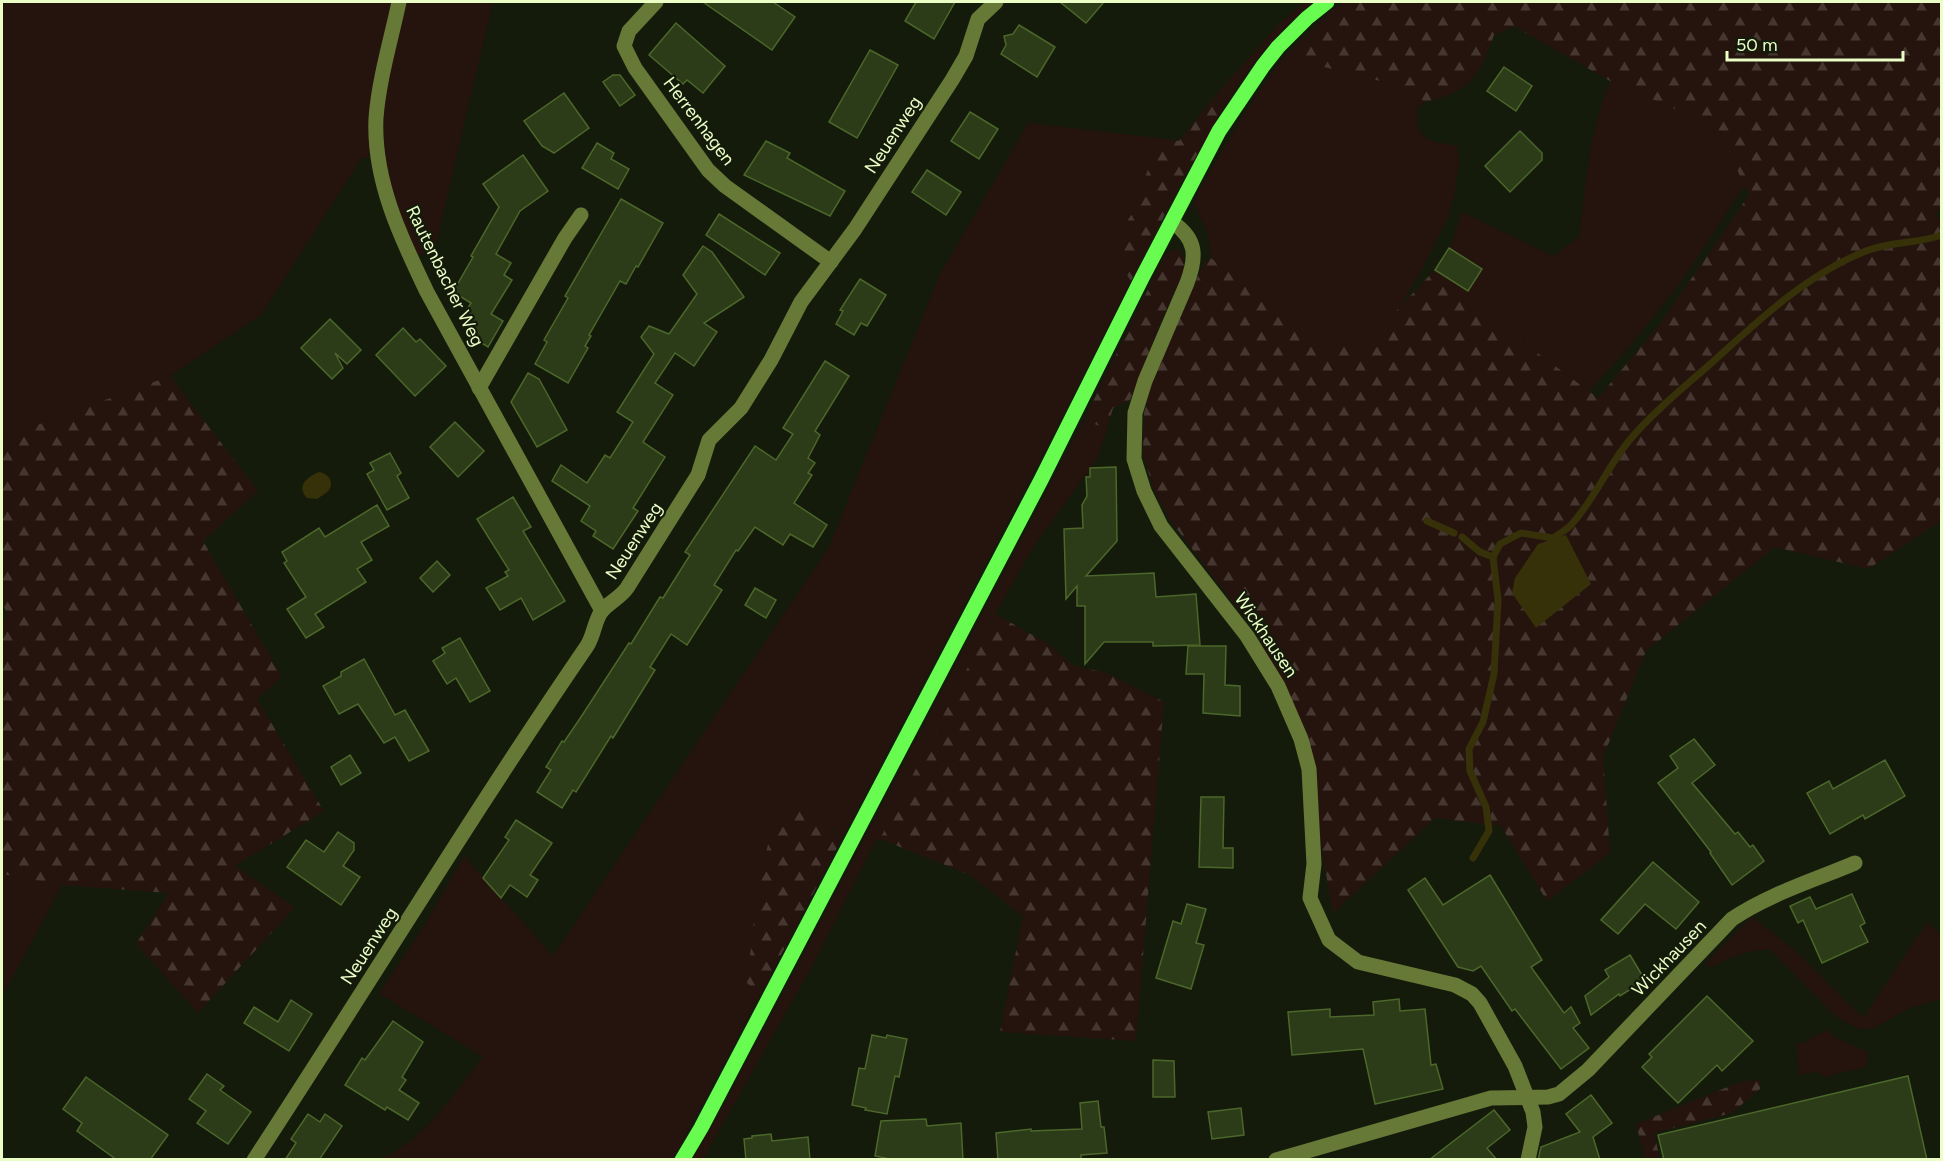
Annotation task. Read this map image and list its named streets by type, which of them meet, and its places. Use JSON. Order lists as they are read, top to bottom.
{
  "streets": {
    "street": [
      "Herrenhagen",
      "Neuenweg",
      "Rautenbacher Weg",
      "Wickhausen"
    ]
  },
  "crossings": [
    ["Herrenhagen", "Neuenweg"],
    ["Neuenweg", "Rautenbacher Weg"]
  ],
  "scale_bar": "50 m"
}
